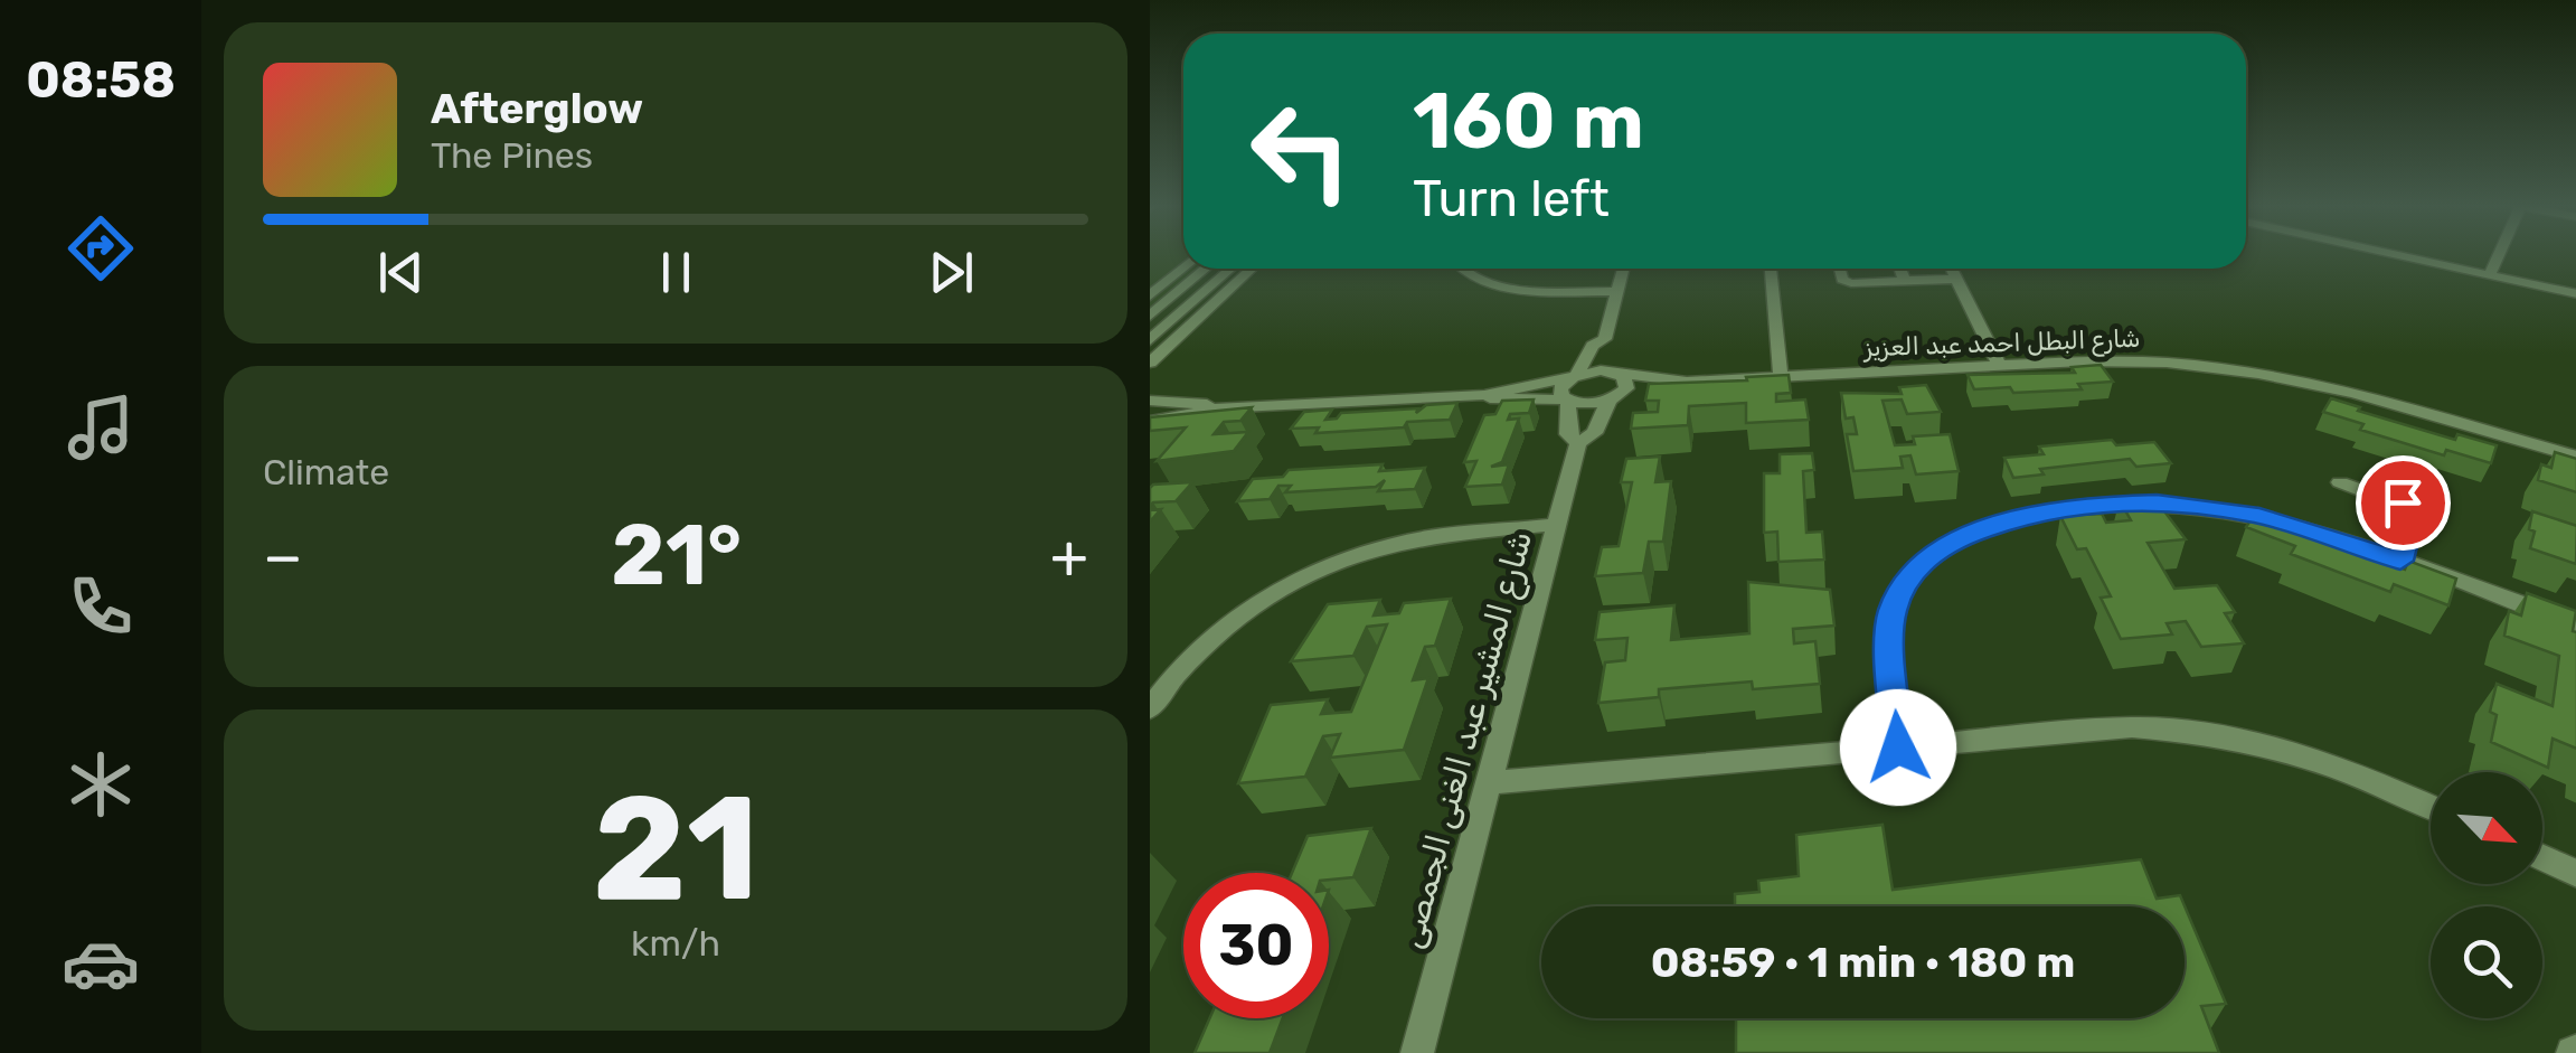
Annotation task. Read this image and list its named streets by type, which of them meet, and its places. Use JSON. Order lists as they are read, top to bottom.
{
  "streets": {
    "street": ["شارع البطل احمد عبد العزيز", "شارع المشير عبد الغنى الجمصى"]
  },
  "crossings": [
    ["شارع البطل احمد عبد العزيز", "شارع المشير عبد الغنى الجمصى"]
  ],
  "north": "bottom right",
  "page": {
    "tabs": "08:58",
    "turn": ["160 m", "Turn left"],
    "song": ["Afterglow", "The Pines"],
    "tile": [
      "Climate",
      ["21", "km/h"]
    ],
    "heat": ["−", "21°", "+"],
    "limit": "30",
    "trip": "08:59 · 1 min · 180 m"
  }
}
